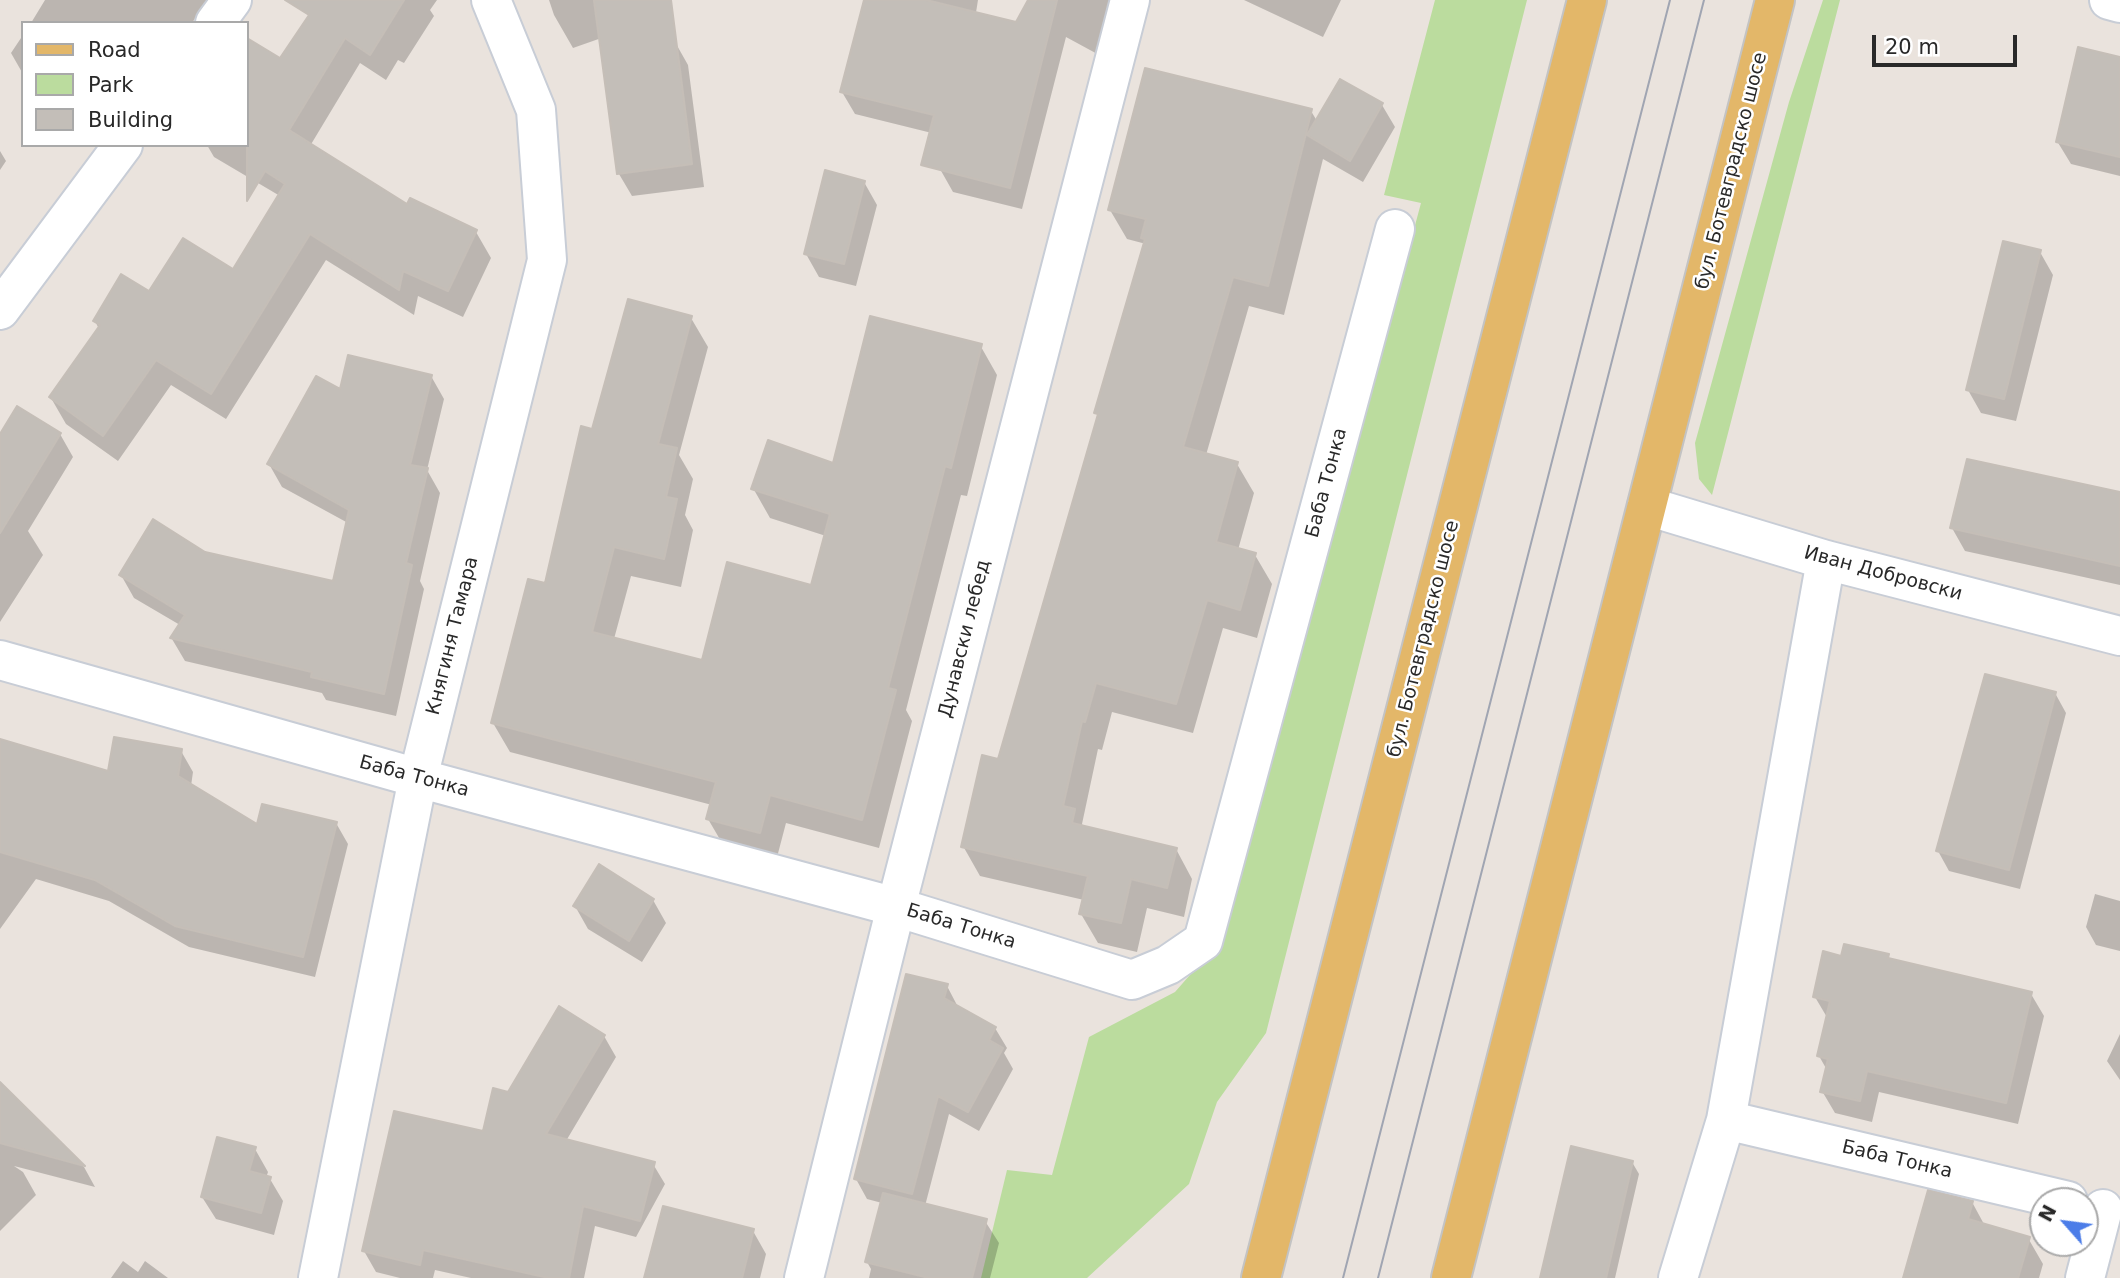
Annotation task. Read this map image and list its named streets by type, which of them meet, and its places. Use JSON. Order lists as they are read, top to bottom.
{
  "streets": {
    "main road": ["бул. Ботевградско шосе"],
    "street": [
      "Баба Тонка",
      "Иван Добровски",
      "Княгиня Тамара",
      "Дунавски лебед"
    ]
  },
  "crossings": [
    ["бул. Ботевградско шосе", "Иван Добровски"],
    ["Баба Тонка", "Княгиня Тамара"],
    ["Баба Тонка", "Дунавски лебед"]
  ],
  "legend": ["Road", "Park", "Building"],
  "scale_bar": "20 m",
  "north": "top left"
}
